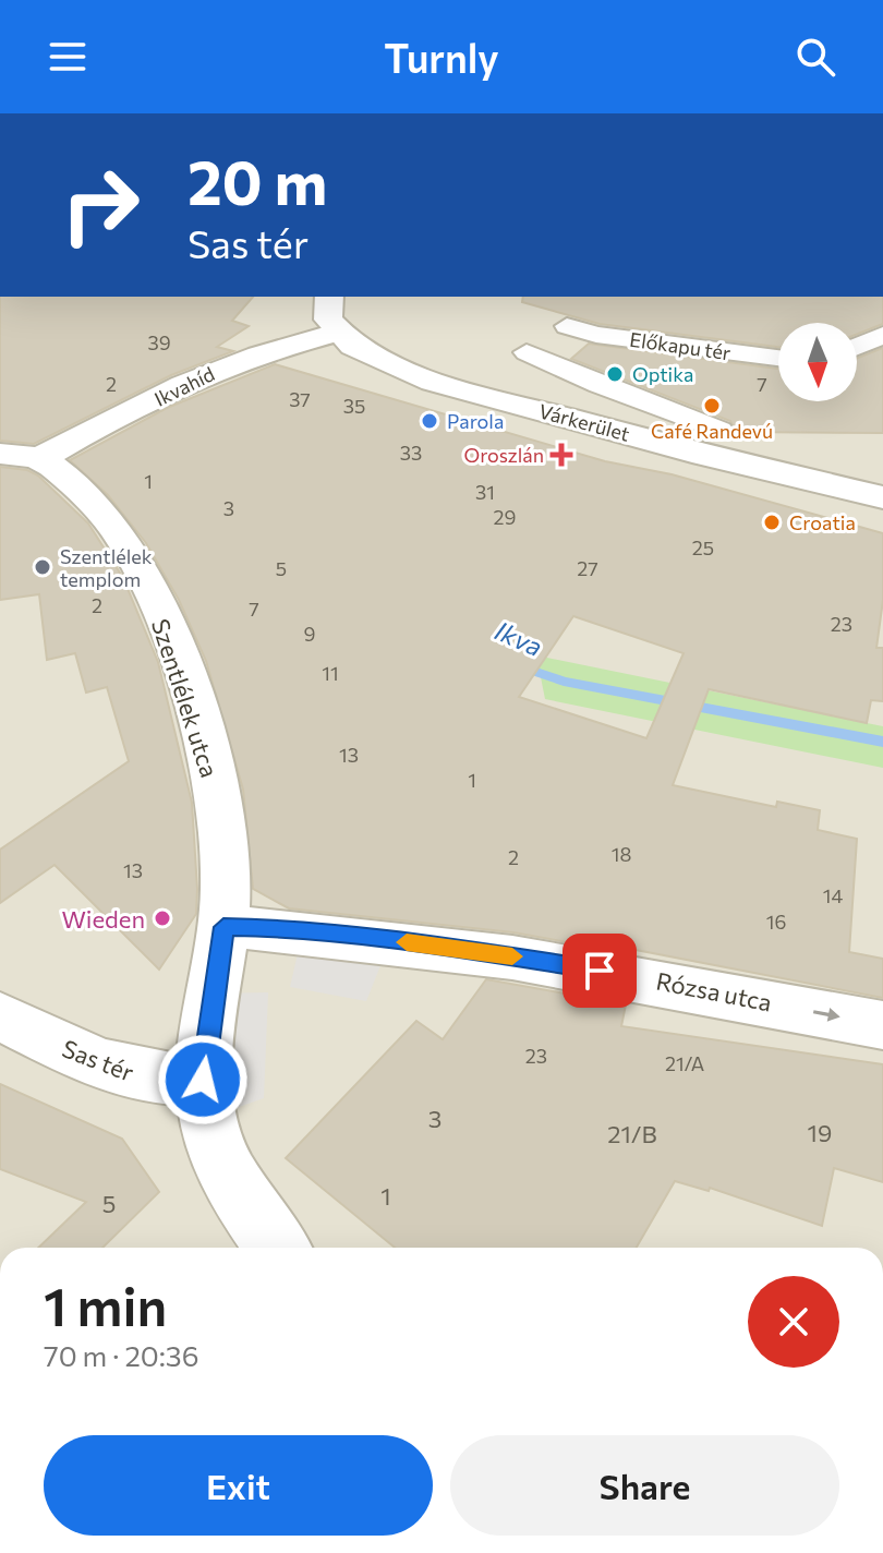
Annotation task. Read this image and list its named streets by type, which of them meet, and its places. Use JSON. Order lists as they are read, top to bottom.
{
  "streets": {
    "street": [
      "Előkapu tér",
      "Ikvahíd",
      "Várkerület",
      "Szentlélek utca",
      "Rózsa utca",
      "Sas tér"
    ]
  },
  "crossings": [
    ["Ikvahíd", "Várkerület"],
    ["Ikvahíd", "Szentlélek utca"],
    ["Szentlélek utca", "Rózsa utca"]
  ],
  "one_way": ["Rózsa utca"],
  "water": ["Ikva"],
  "places": {
    "other": [
      "Optika",
      "Café Randevú",
      "Parola",
      "Croatia",
      "Szentlélek templom",
      "Wieden"
    ],
    "health": ["Oroszlán"]
  },
  "house_numbers": [
    "39",
    "2",
    "7",
    "37",
    "35",
    "33",
    "1",
    "31",
    "3",
    "29",
    "25",
    "5",
    "27",
    "2",
    "7",
    "23",
    "9",
    "11",
    "13",
    "1",
    "18",
    "2",
    "13",
    "14",
    "16",
    "23",
    "21/A",
    "3",
    "19",
    "21/B",
    "1",
    "5"
  ],
  "north": "bottom",
  "page": {
    "header": "Turnly",
    "turn": ["20 m", "Sas tér"],
    "heading": ["1 min", "70 m · 20:36"],
    "buttons": ["Exit", "Share"]
  }
}
